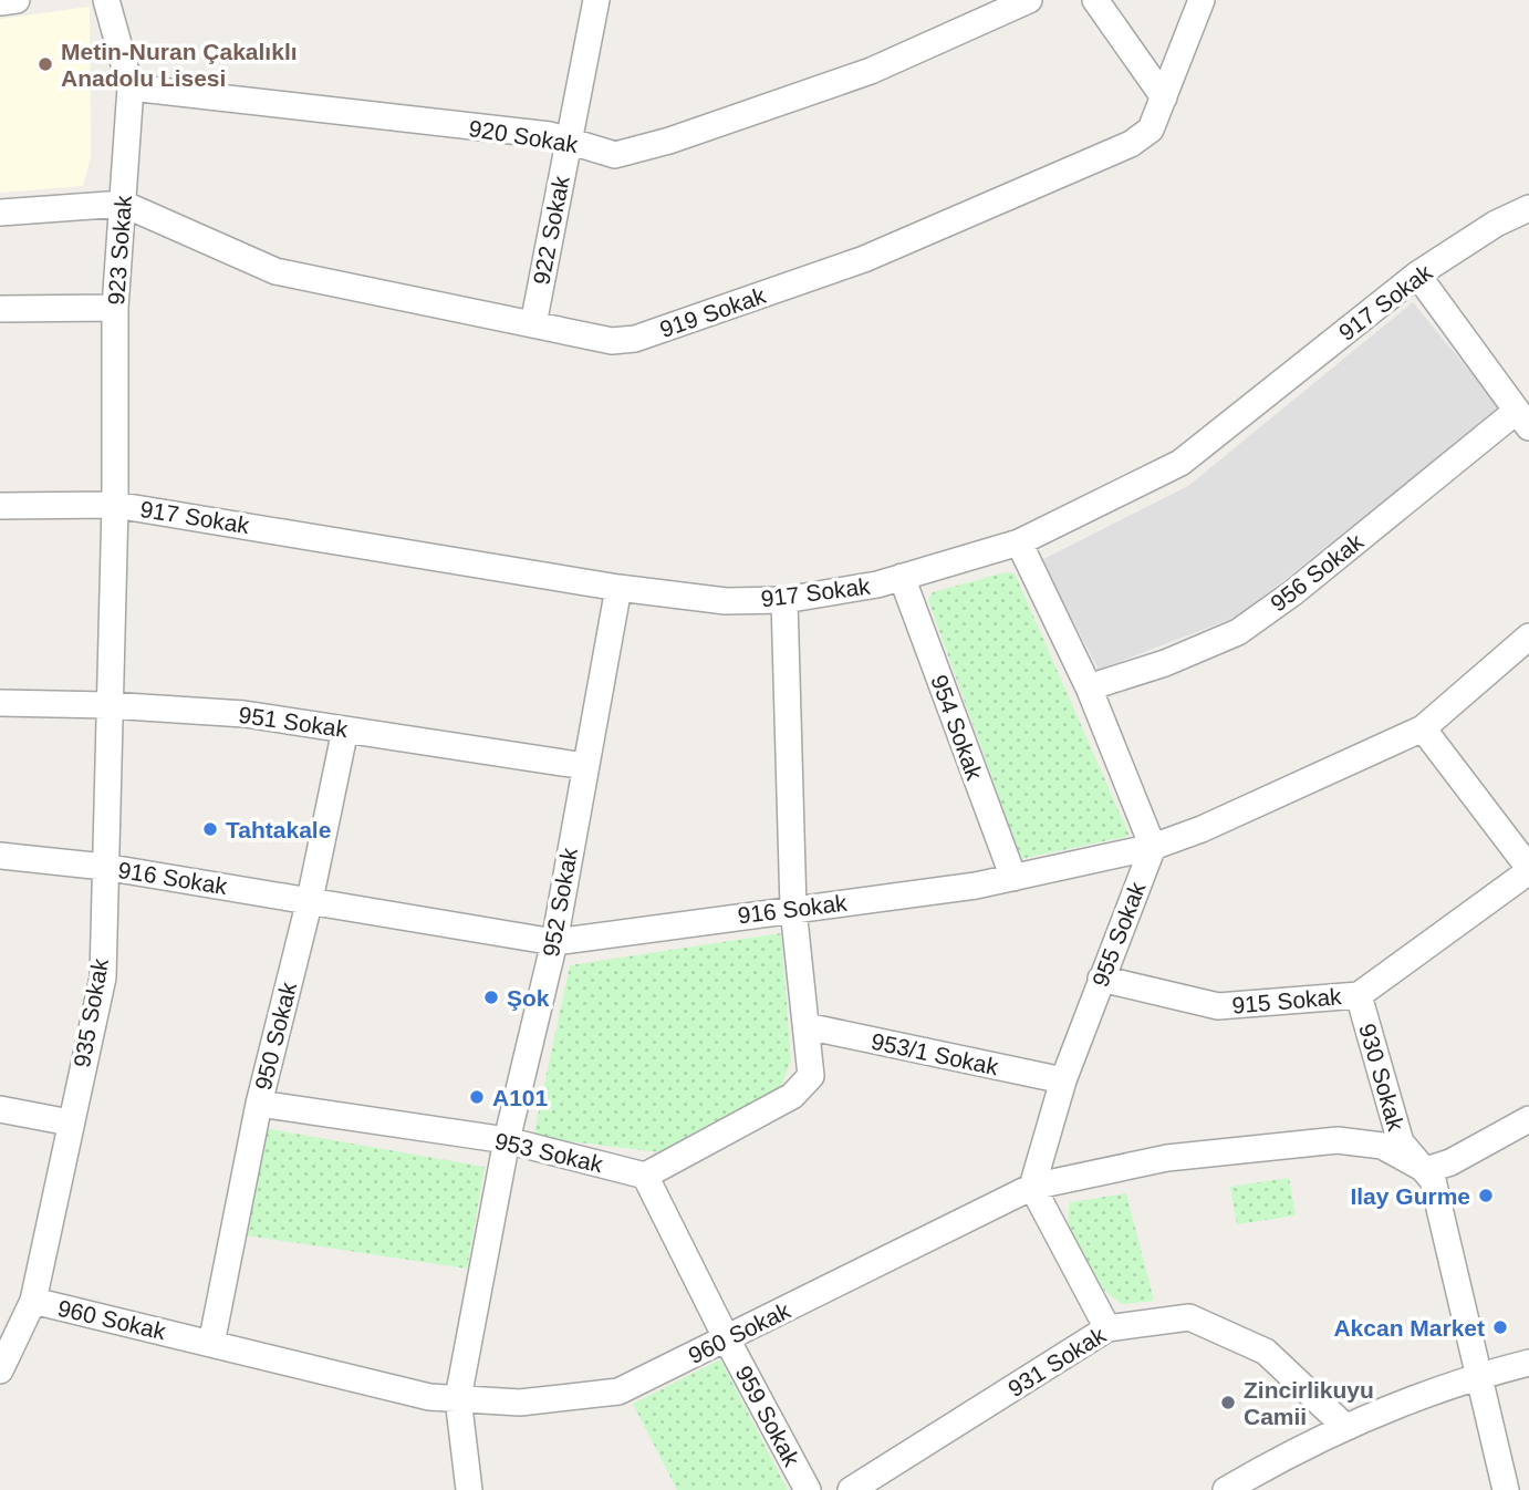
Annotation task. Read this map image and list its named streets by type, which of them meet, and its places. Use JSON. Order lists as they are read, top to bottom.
{
  "streets": {
    "street": [
      "920 Sokak",
      "922 Sokak",
      "923 Sokak",
      "917 Sokak",
      "919 Sokak",
      "956 Sokak",
      "951 Sokak",
      "954 Sokak",
      "916 Sokak",
      "952 Sokak",
      "955 Sokak",
      "915 Sokak",
      "935 Sokak",
      "950 Sokak",
      "953/1 Sokak",
      "930 Sokak",
      "953 Sokak",
      "960 Sokak",
      "931 Sokak",
      "959 Sokak"
    ]
  },
  "crossings": [
    ["920 Sokak", "922 Sokak"],
    ["920 Sokak", "923 Sokak"],
    ["922 Sokak", "919 Sokak"],
    ["923 Sokak", "917 Sokak"],
    ["923 Sokak", "919 Sokak"],
    ["923 Sokak", "935 Sokak"],
    ["917 Sokak", "954 Sokak"],
    ["917 Sokak", "952 Sokak"],
    ["917 Sokak", "935 Sokak"],
    ["951 Sokak", "952 Sokak"],
    ["951 Sokak", "935 Sokak"],
    ["951 Sokak", "950 Sokak"],
    ["954 Sokak", "916 Sokak"],
    ["916 Sokak", "952 Sokak"],
    ["916 Sokak", "955 Sokak"],
    ["916 Sokak", "935 Sokak"],
    ["916 Sokak", "950 Sokak"],
    ["952 Sokak", "953 Sokak"],
    ["952 Sokak", "960 Sokak"],
    ["955 Sokak", "915 Sokak"],
    ["955 Sokak", "953/1 Sokak"],
    ["955 Sokak", "960 Sokak"],
    ["915 Sokak", "930 Sokak"],
    ["935 Sokak", "960 Sokak"],
    ["950 Sokak", "953 Sokak"],
    ["950 Sokak", "960 Sokak"],
    ["930 Sokak", "960 Sokak"],
    ["953 Sokak", "959 Sokak"],
    ["960 Sokak", "959 Sokak"]
  ],
  "places": [
    "Metin-Nuran Çakalıklı Anadolu Lisesi",
    "Tahtakale",
    "Şok",
    "A101",
    "Ilay Gurme",
    "Akcan Market",
    "Zincirlikuyu Camii"
  ]
}
